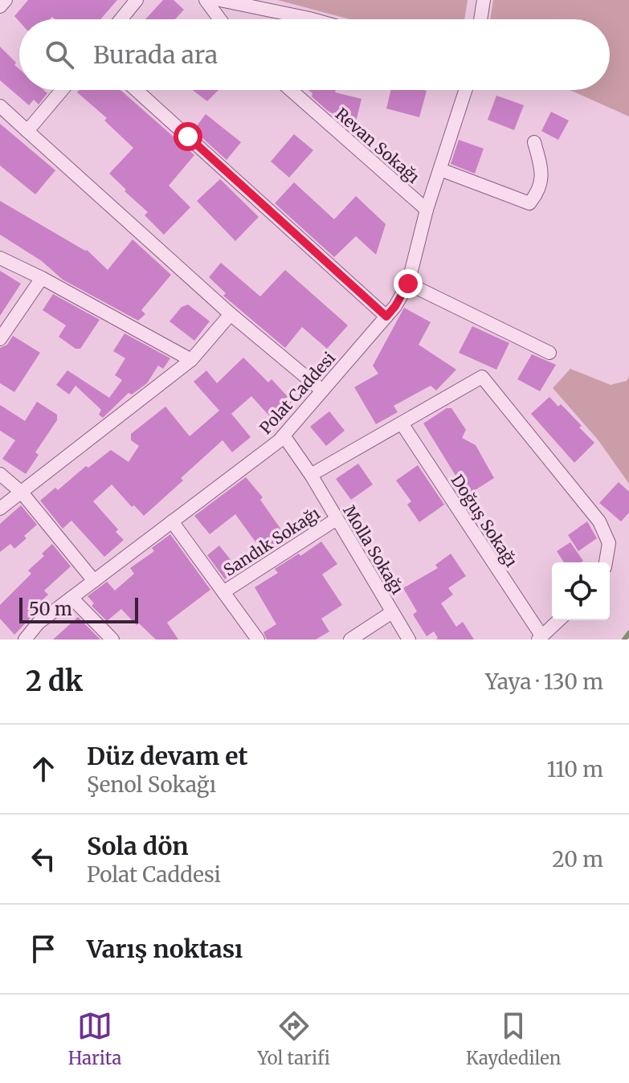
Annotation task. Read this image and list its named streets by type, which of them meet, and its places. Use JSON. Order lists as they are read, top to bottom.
{
  "streets": {
    "street": [
      "Revan Sokağı",
      "Polat Caddesi",
      "Doğuş Sokağı",
      "Sandık Sokağı",
      "Molla Sokağı"
    ]
  },
  "crossings": [
    ["Revan Sokağı", "Polat Caddesi"],
    ["Polat Caddesi", "Molla Sokağı"],
    ["Sandık Sokağı", "Molla Sokağı"]
  ],
  "scale_bar": "50 m",
  "page": {
    "search": "Burada ara",
    "scale": "50 m",
    "heading": ["2 dk", "Yaya · 130 m"],
    "list": [
      ["Düz devam et", "Şenol Sokağı", "110 m"],
      ["Sola dön", "Polat Caddesi", "20 m"],
      "Varış noktası"
    ],
    "nav": ["Harita", "Yol tarifi", "Kaydedilen"]
  }
}
